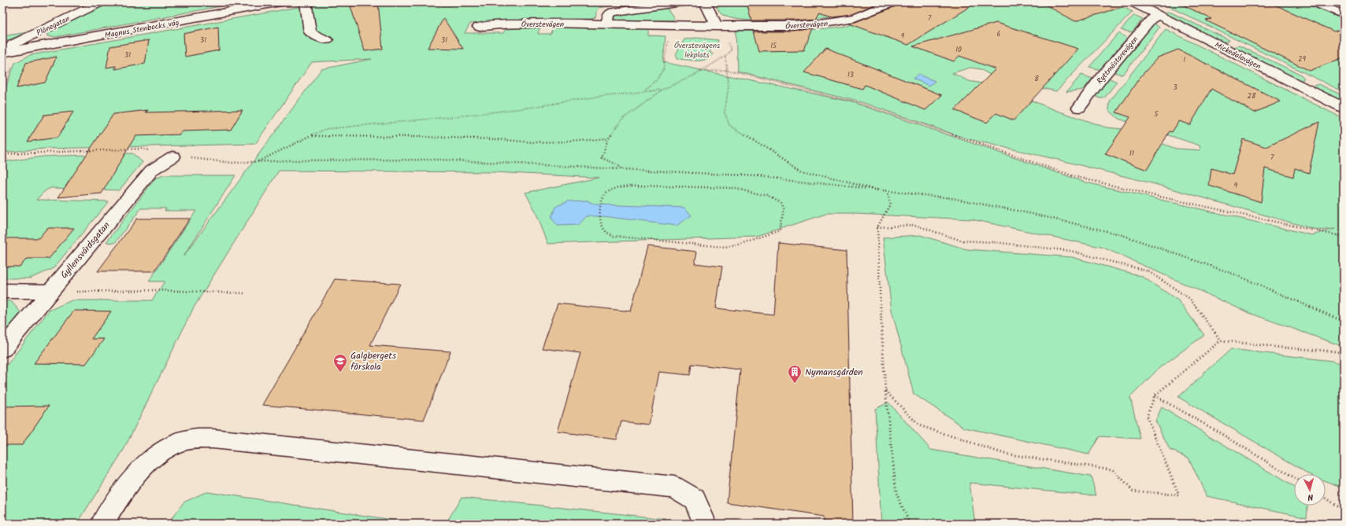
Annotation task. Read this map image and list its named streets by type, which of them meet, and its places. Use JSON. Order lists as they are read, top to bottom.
{
  "streets": {
    "street": [
      "Överstevägen",
      "Plönegatan",
      "Magnus Stenbocks väg",
      "Mickedalavägen",
      "Ryttmästarevägen",
      "Gyllensvärdsgatan"
    ]
  },
  "crossings": [
    ["Plönegatan", "Magnus Stenbocks väg"],
    ["Mickedalavägen", "Ryttmästarevägen"]
  ],
  "parks": ["Överstevägens lekplats"],
  "places": {
    "school or university": ["Galgbergets förskola"],
    "building": ["Nymansgården"]
  },
  "house_numbers": [
    "7",
    "6",
    "9",
    "31",
    "31",
    "15",
    "10",
    "31",
    "29",
    "1",
    "13",
    "8",
    "3",
    "28",
    "5",
    "11",
    "7",
    "9"
  ],
  "north": "bottom"
}
